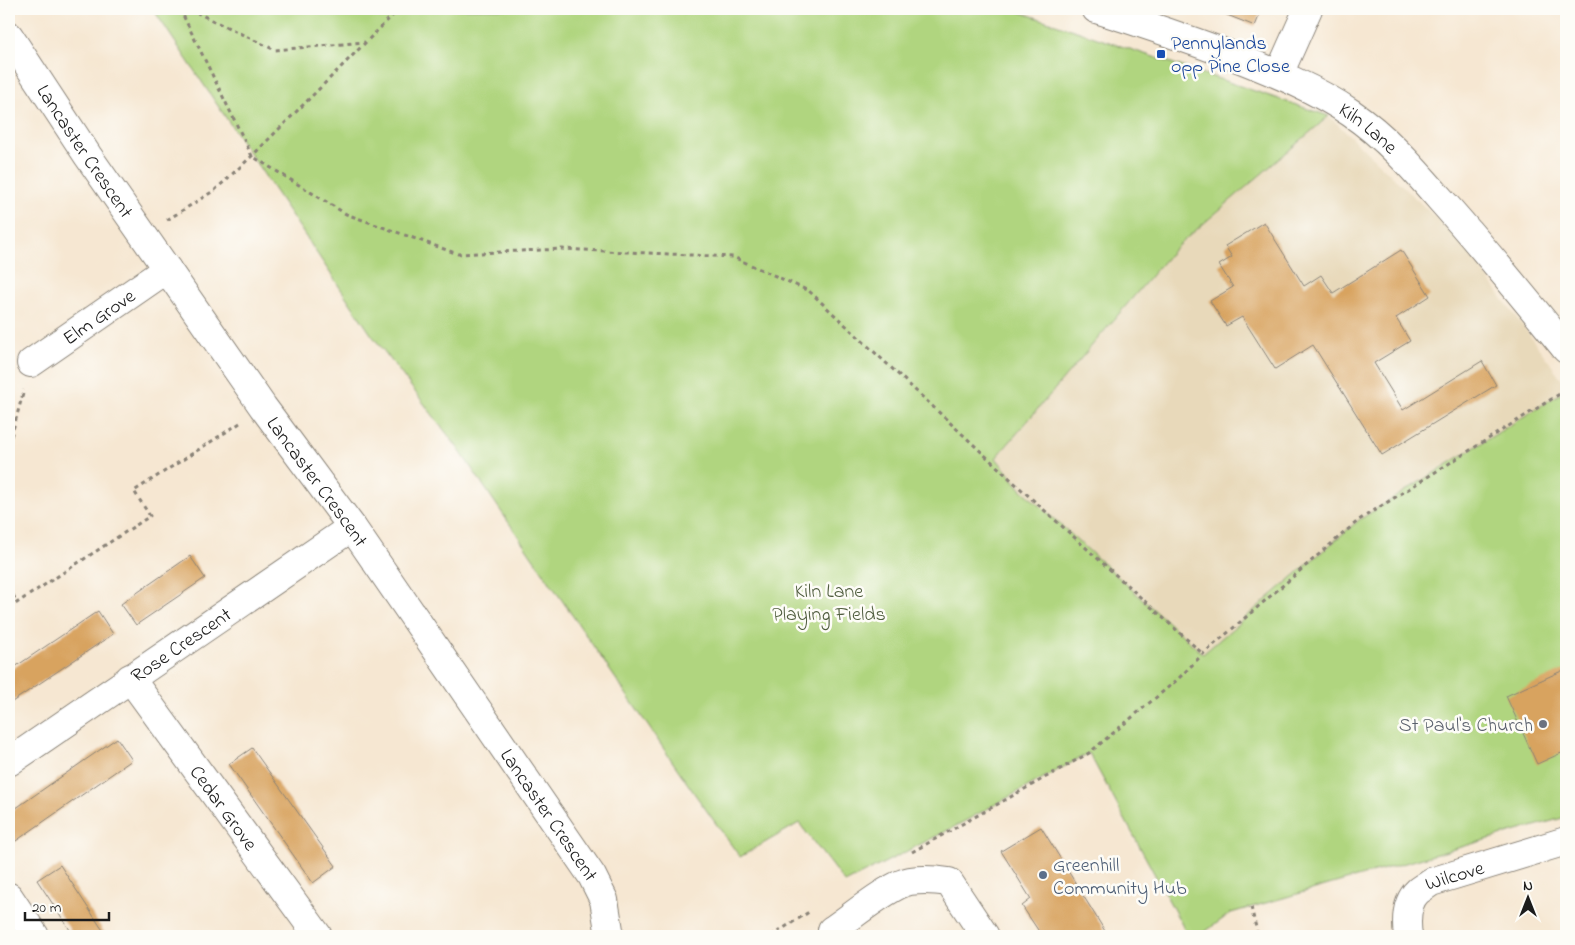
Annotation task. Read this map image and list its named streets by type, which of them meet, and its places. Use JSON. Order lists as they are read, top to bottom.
{
  "streets": {
    "street": [
      "Kiln Lane",
      "Lancaster Crescent",
      "Elm Grove",
      "Rose Crescent",
      "Cedar Grove",
      "Wilcove"
    ]
  },
  "crossings": [
    ["Lancaster Crescent", "Elm Grove"],
    ["Lancaster Crescent", "Rose Crescent"],
    ["Rose Crescent", "Cedar Grove"]
  ],
  "parks": ["Kiln Lane Playing Fields"],
  "places": {
    "transit": ["Pennylands opp Pine Close"],
    "other": ["St Paul's Church", "Greenhill Community Hub"]
  },
  "scale_bar": "20 m",
  "north": "top"
}
